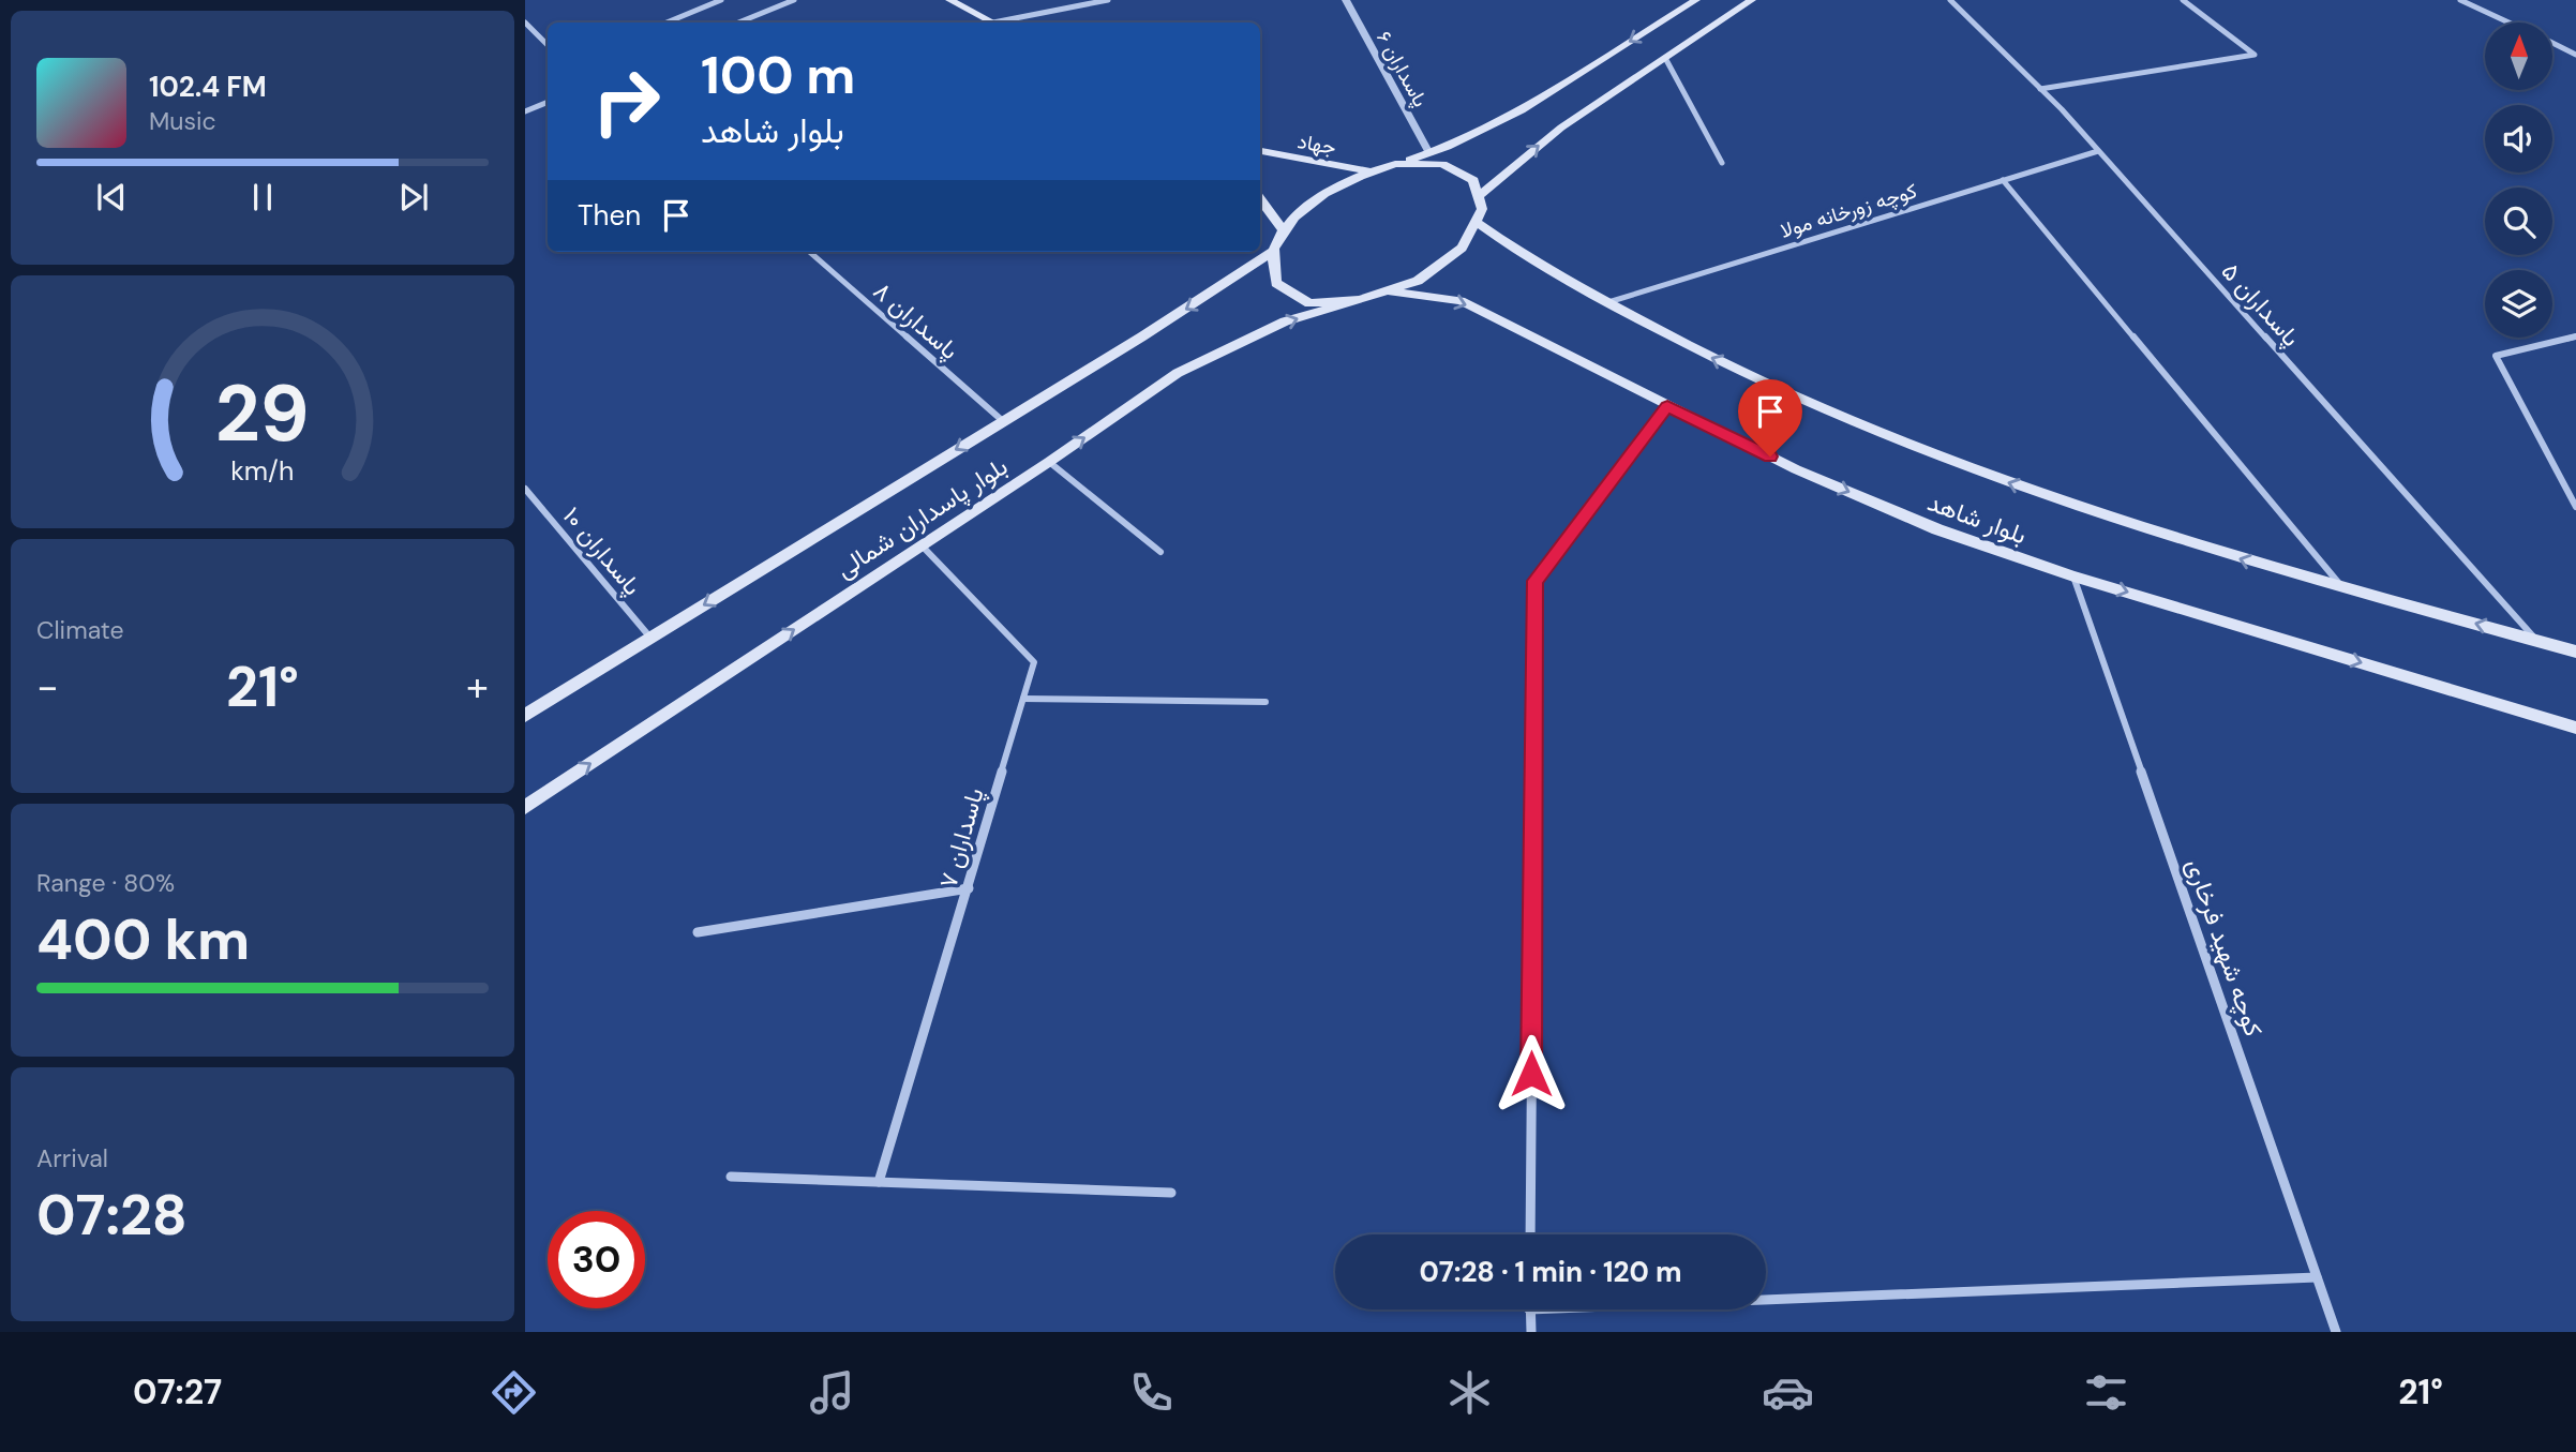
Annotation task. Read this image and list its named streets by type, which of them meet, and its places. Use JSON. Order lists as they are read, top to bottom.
{
  "streets": {
    "main road": ["جهاد", "بلوار پاسداران شمالی", "بلوار شاهد"],
    "street": [
      "پاسداران ۶",
      "کوچه زورخانه مولا",
      "پاسداران ۵",
      "پاسداران ۸",
      "پاسداران ۱۰",
      "پاسداران ۷",
      "کوچه شهید فرخاری"
    ]
  },
  "crossings": [
    ["پاسداران ۶", "بلوار پاسداران شمالی"],
    ["جهاد", "بلوار پاسداران شمالی"],
    ["کوچه زورخانه مولا", "پاسداران ۵"],
    ["کوچه زورخانه مولا", "بلوار شاهد"],
    ["پاسداران ۵", "بلوار شاهد"],
    ["پاسداران ۸", "بلوار پاسداران شمالی"],
    ["بلوار پاسداران شمالی", "پاسداران ۱۰"],
    ["بلوار پاسداران شمالی", "پاسداران ۷"],
    ["بلوار شاهد", "کوچه شهید فرخاری"]
  ],
  "north": "top",
  "page": {
    "turn": ["100 m", "بلوار شاهد"],
    "song": ["102.4 FM", "Music"],
    "then": "Then",
    "tile": [
      "Climate",
      ["Range · 80%", "400 km"],
      ["Arrival", "07:28"]
    ],
    "heat": ["−", "21°", "+"],
    "limit": "30",
    "trip": "07:28 · 1 min · 120 m",
    "tabs": ["07:27", "21°"],
    "gauge": ["29", "km/h"]
  }
}
